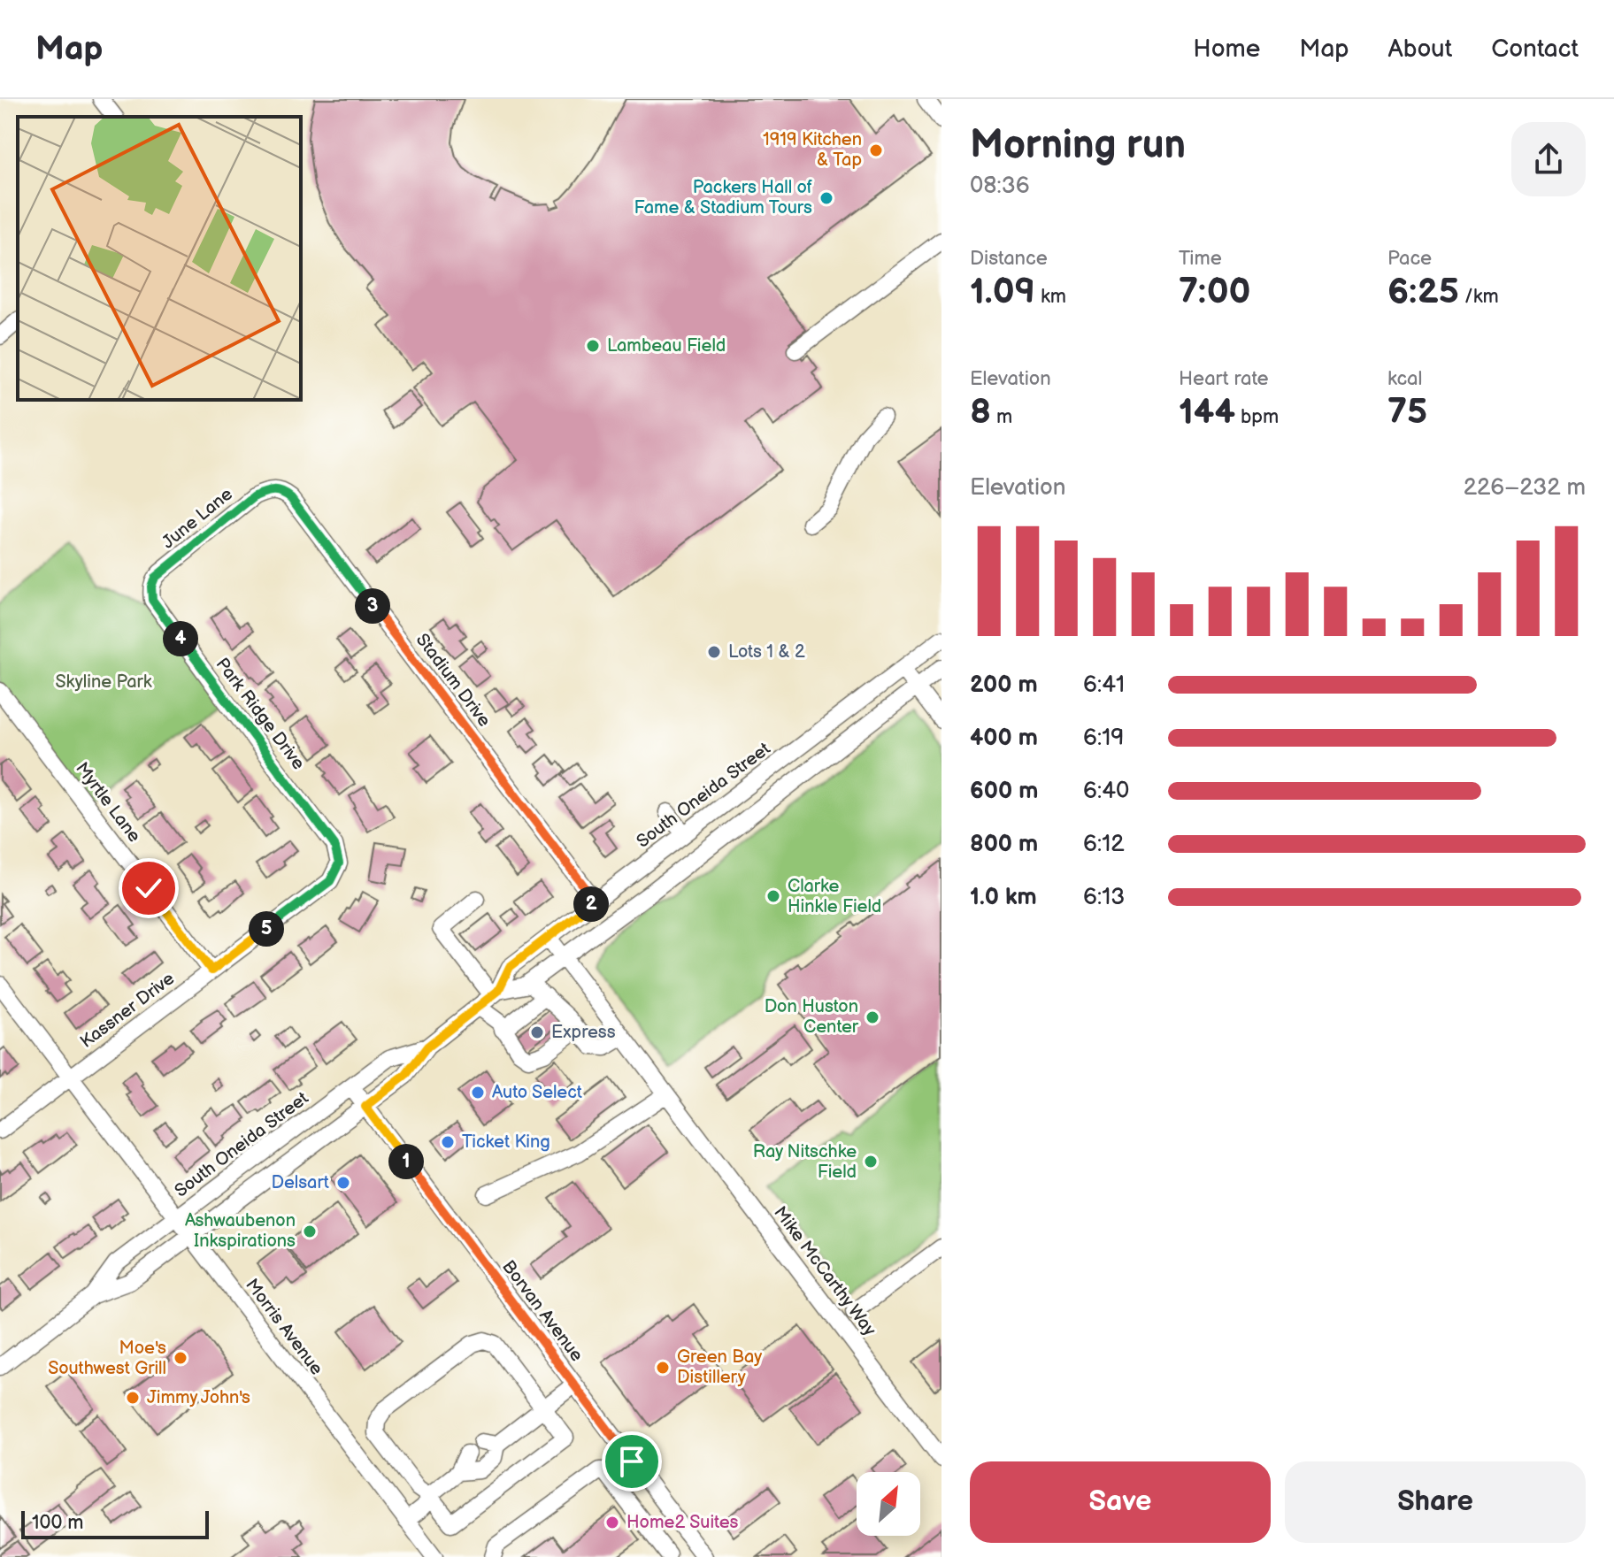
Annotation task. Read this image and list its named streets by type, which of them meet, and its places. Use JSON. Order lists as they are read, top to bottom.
{
  "streets": {
    "street": [
      "June Lane",
      "Stadium Drive",
      "Park Ridge Drive",
      "South Oneida Street",
      "Myrtle Lane",
      "Kassner Drive",
      "Mike McCarthy Way",
      "Borvan Avenue",
      "Morris Avenue"
    ]
  },
  "crossings": [
    ["June Lane", "Stadium Drive"],
    ["June Lane", "Park Ridge Drive"],
    ["Stadium Drive", "South Oneida Street"],
    ["Park Ridge Drive", "Kassner Drive"],
    ["South Oneida Street", "Mike McCarthy Way"],
    ["South Oneida Street", "Borvan Avenue"],
    ["South Oneida Street", "Morris Avenue"],
    ["Myrtle Lane", "Kassner Drive"],
    ["Kassner Drive", "Morris Avenue"]
  ],
  "parks": ["Skyline Park"],
  "places": [
    "1919 Kitchen & Tap",
    "Packers Hall of Fame & Stadium Tours",
    "Lambeau Field",
    "Lots 1 & 2",
    "Clarke Hinkle Field",
    "Don Huston Center",
    "Express",
    "Auto Select",
    "Ticket King",
    "Ray Nitschke Field",
    "Delsart",
    "Ashwaubenon Inkspirations",
    "Moe's Southwest Grill",
    "Green Bay Distillery",
    "Jimmy John's",
    "Home2 Suites"
  ],
  "scale_bar": "100 m",
  "north": "top right",
  "page": {
    "header": "Map",
    "nav": [
      "Home",
      "Map",
      "About",
      "Contact"
    ],
    "heading": ["Morning run", "08:36"],
    "stats": [
      ["Distance", "1.09 km"],
      ["Time", "7:00"],
      ["Pace", "6:25 /km"],
      ["Elevation", "8 m"],
      ["Heart rate", "144 bpm"],
      ["kcal", "75"]
    ],
    "chart": ["Elevation", "226–232 m"],
    "pins": [
      "3",
      "4",
      "2",
      "5",
      "1"
    ],
    "list": [
      {
        "name": "200 m",
        "note": "6:41"
      },
      {
        "name": "400 m",
        "note": "6:19"
      },
      {
        "name": "600 m",
        "note": "6:40"
      },
      {
        "name": "800 m",
        "note": "6:12"
      },
      {
        "name": "1.0 km",
        "note": "6:13"
      }
    ],
    "buttons": ["Save", "Share"],
    "scale": "100 m"
  }
}
